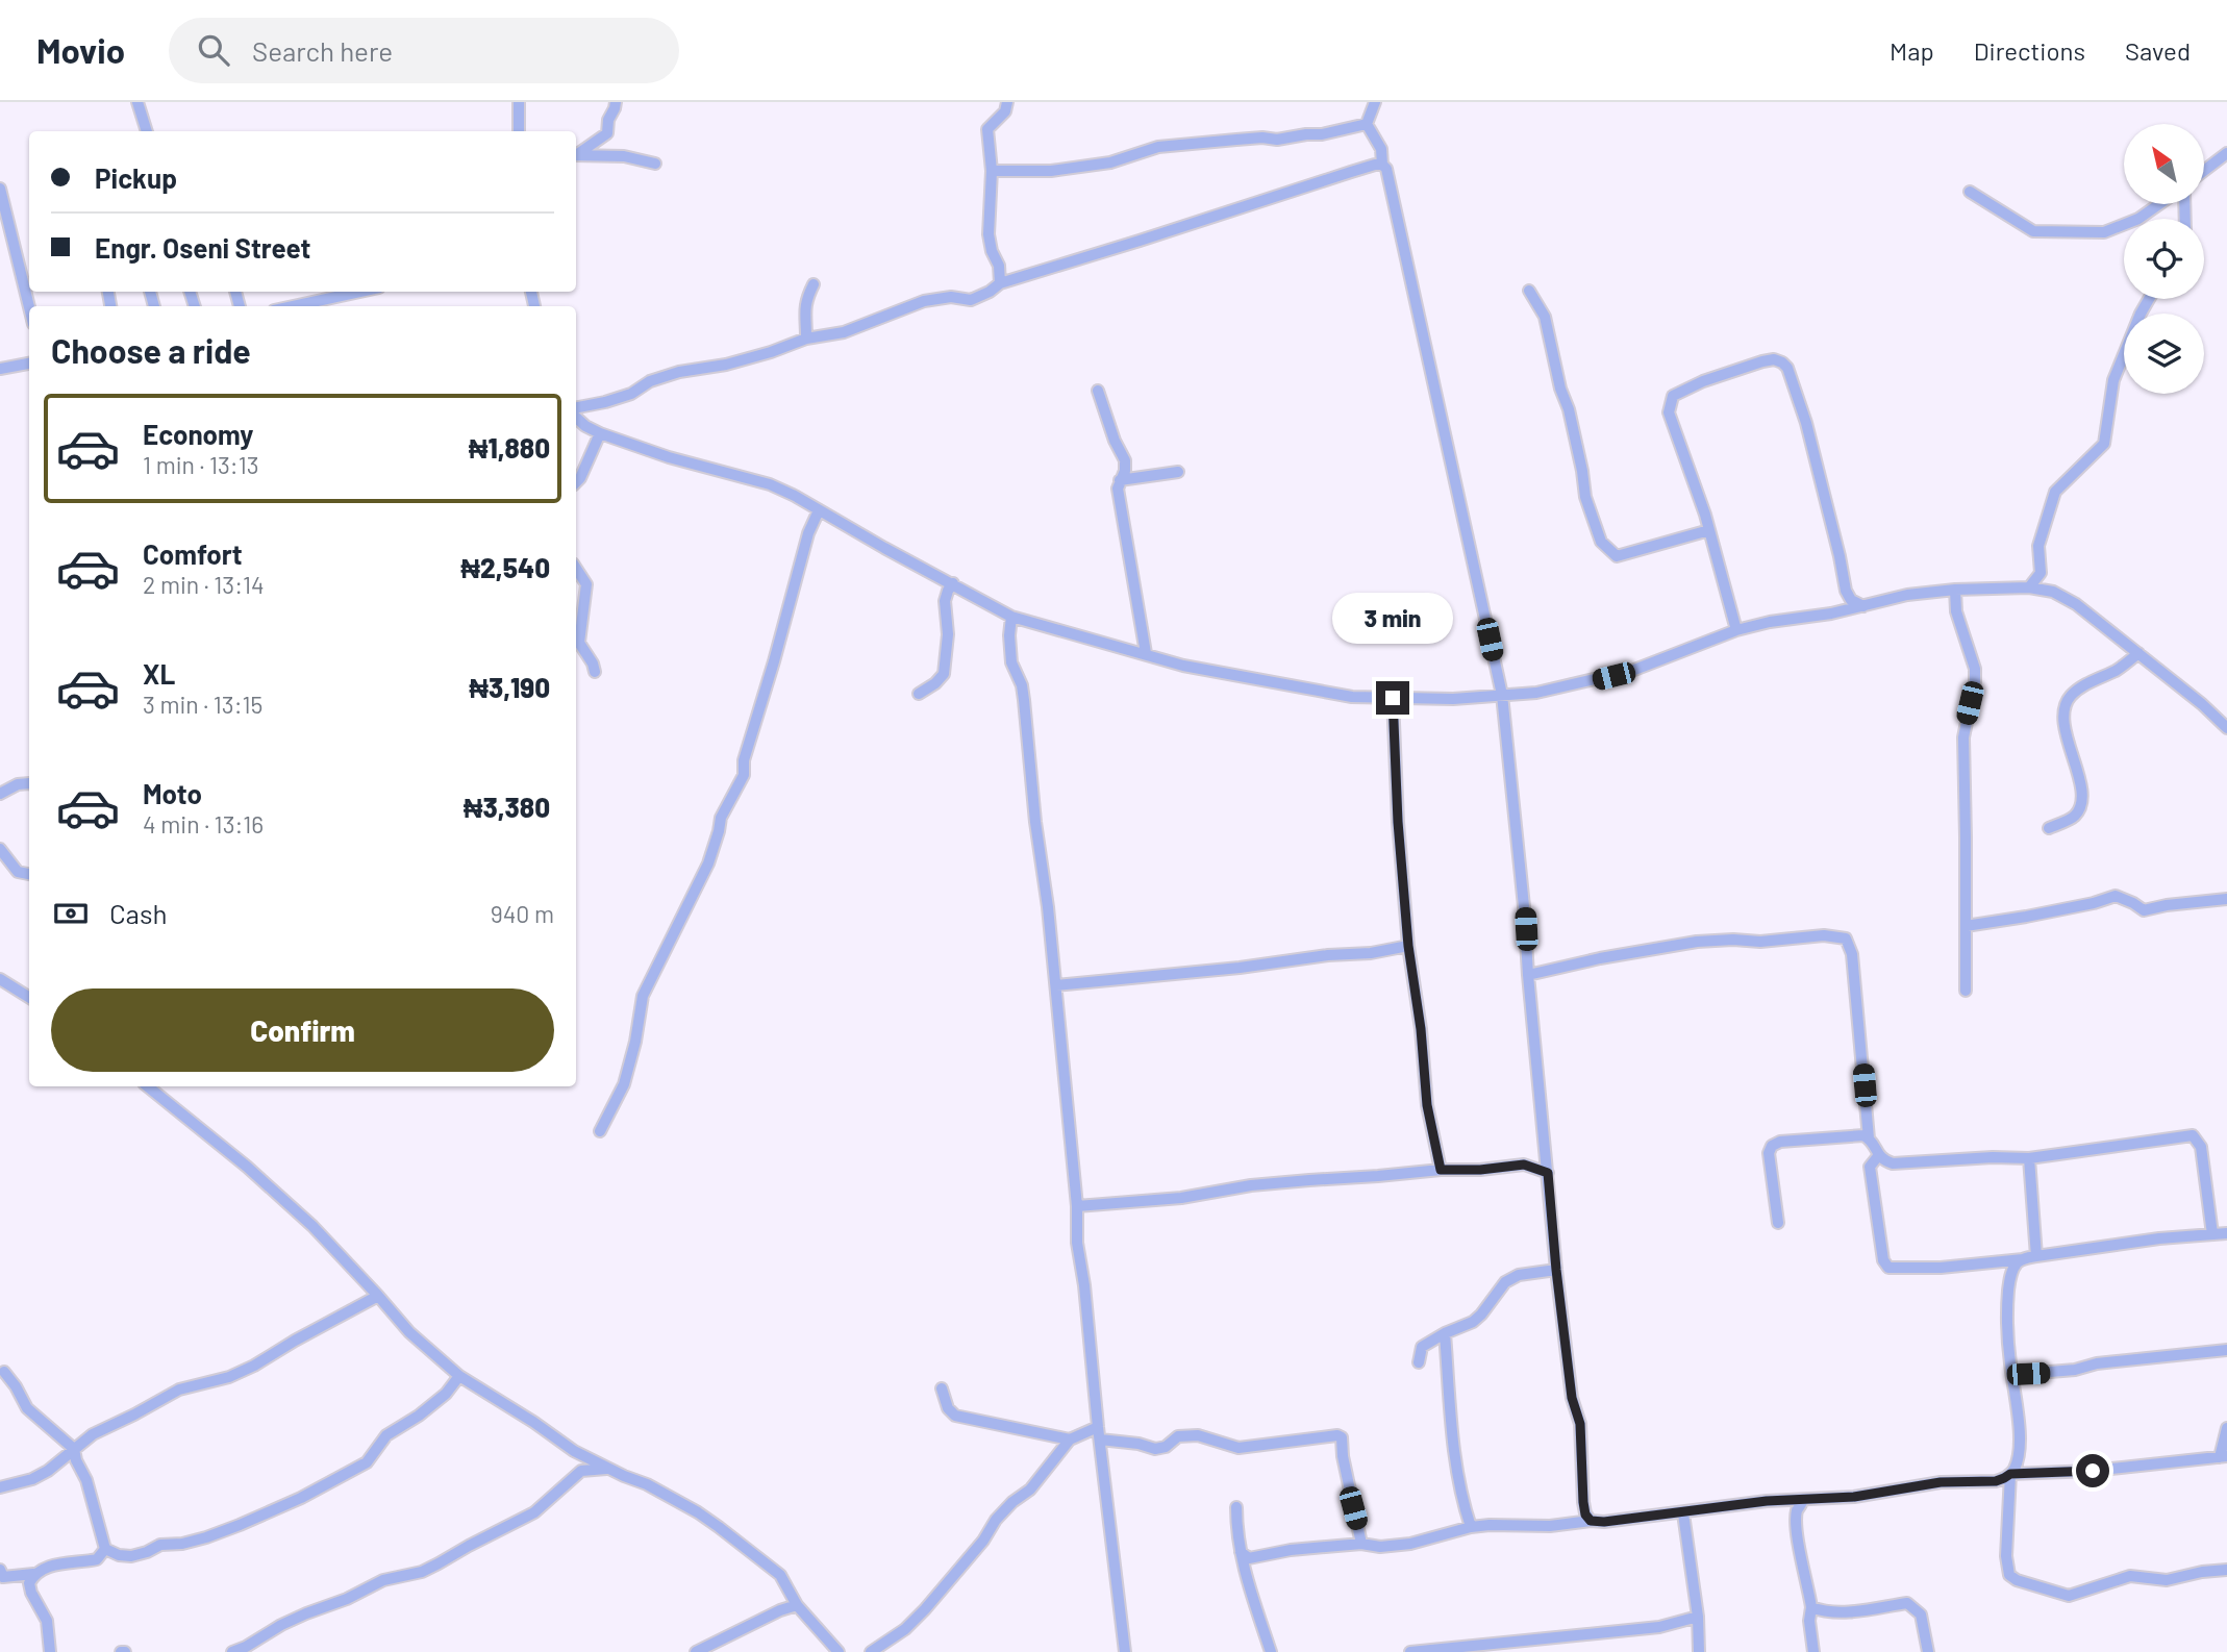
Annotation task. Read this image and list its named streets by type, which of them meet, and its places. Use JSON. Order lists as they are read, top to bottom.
{
  "north": "top left",
  "page": {
    "header": "Movio",
    "search": "Search here",
    "nav": ["Map", "Directions", "Saved"],
    "banner": ["Pickup", "Engr. Oseni Street"],
    "heading": "Choose a ride",
    "list": [
      {
        "name": "Economy",
        "note": "1 min · 13:13",
        "value": "₦1,880"
      },
      {
        "name": "Comfort",
        "note": "2 min · 13:14",
        "value": "₦2,540"
      },
      {
        "name": "XL",
        "note": "3 min · 13:15",
        "value": "₦3,190"
      },
      {
        "name": "Moto",
        "note": "4 min · 13:16",
        "value": "₦3,380"
      }
    ],
    "bubble": "3 min",
    "pay": ["Cash", "940 m"],
    "buttons": "Confirm"
  }
}
